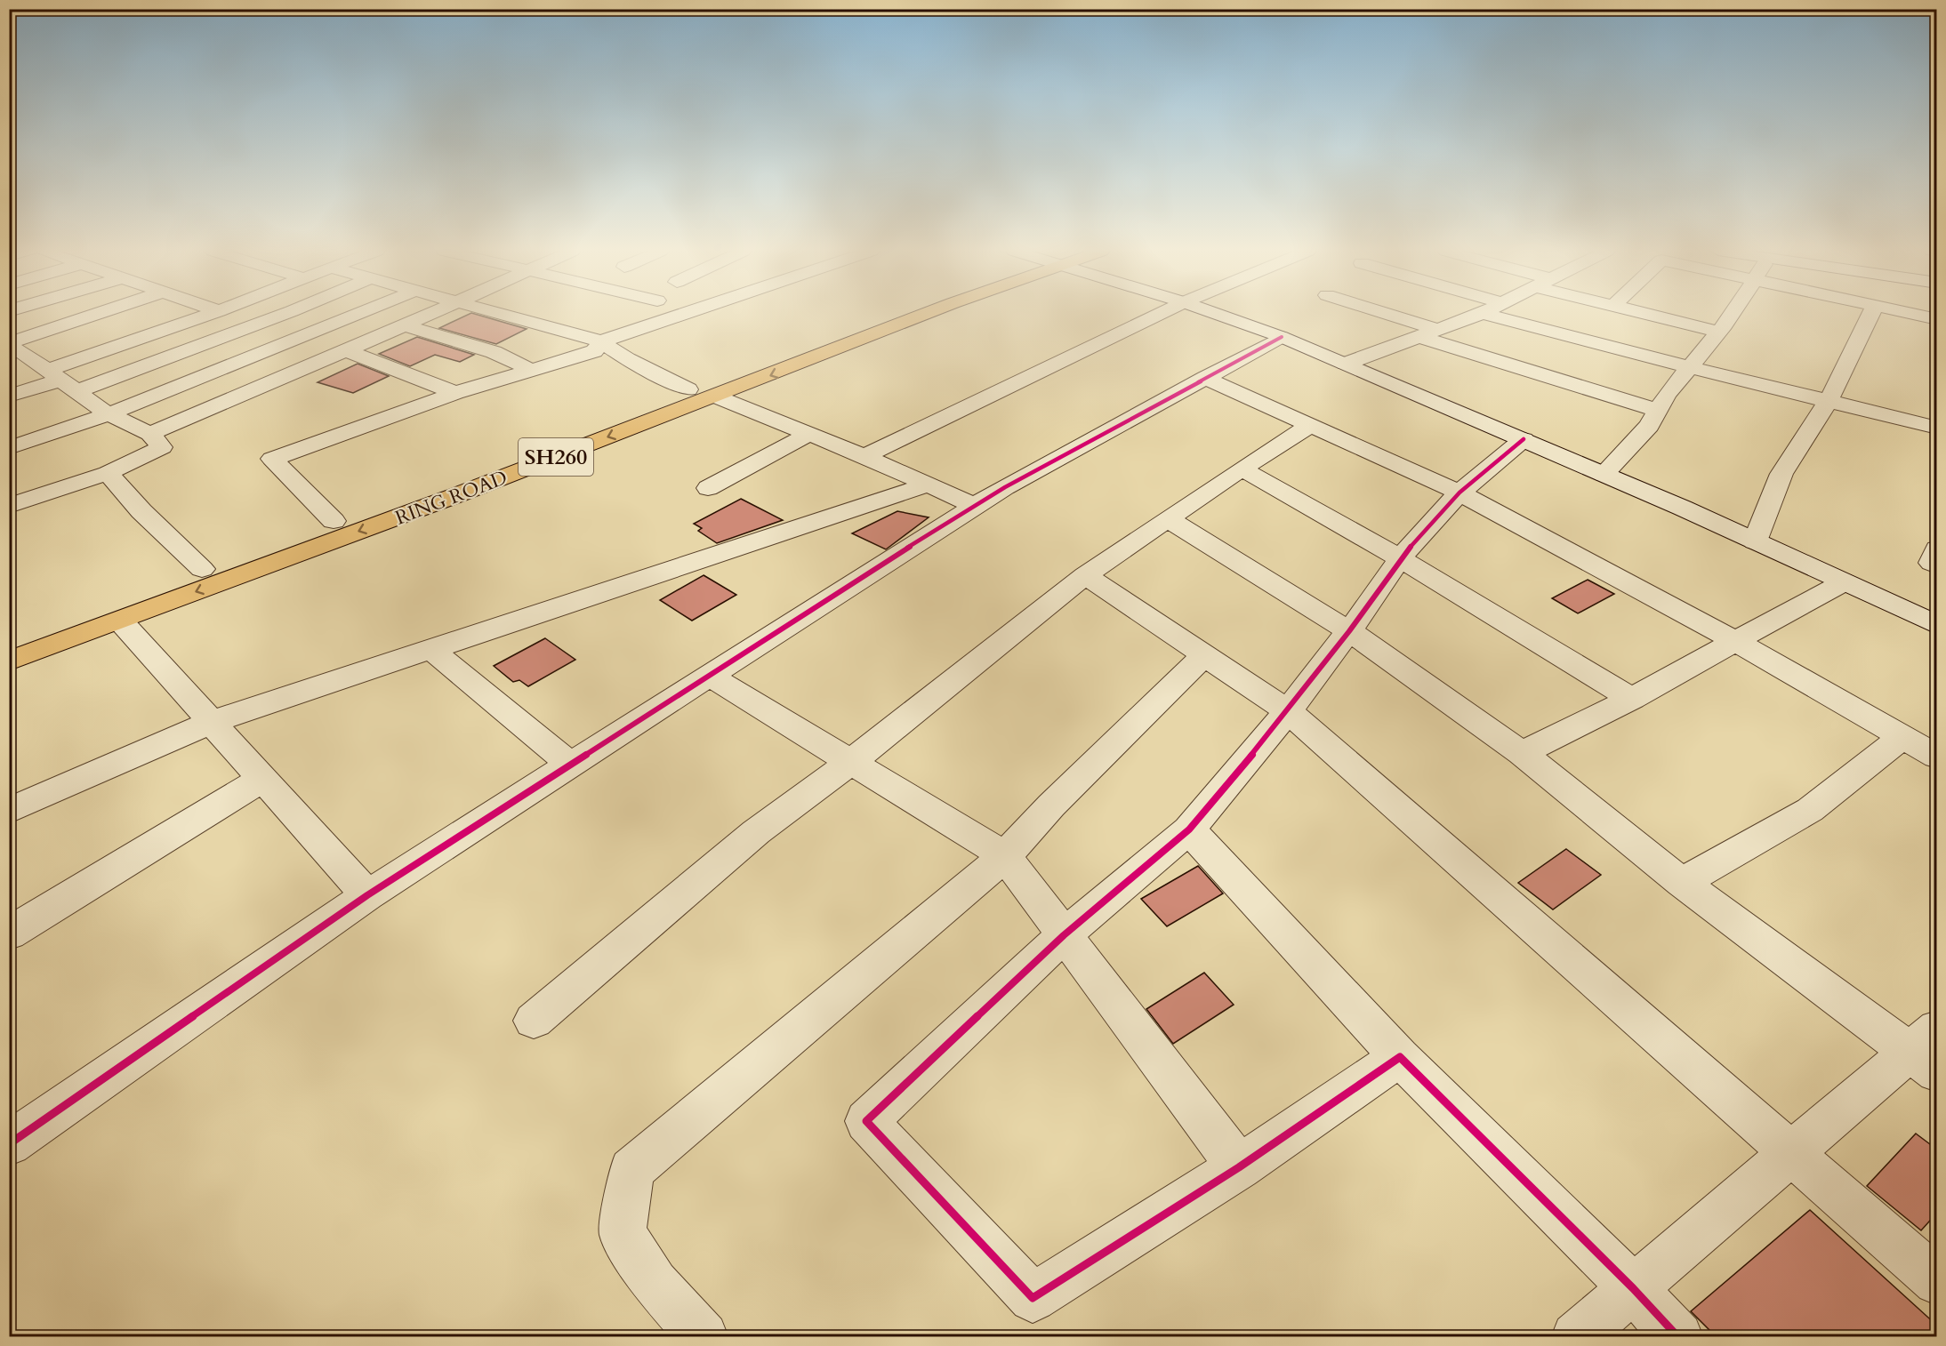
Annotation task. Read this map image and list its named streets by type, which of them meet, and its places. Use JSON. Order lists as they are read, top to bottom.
{
  "streets": {
    "highway": ["SH260", "RING ROAD"]
  }
}
